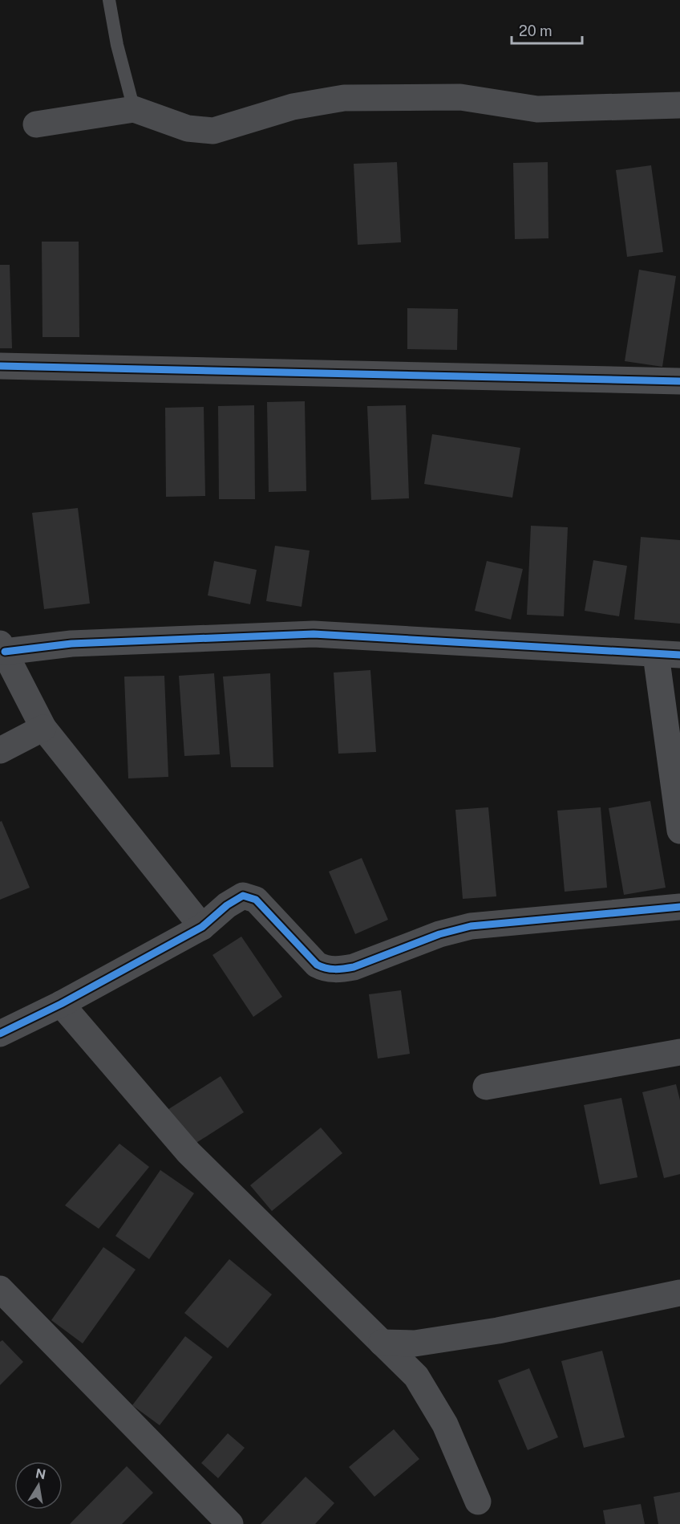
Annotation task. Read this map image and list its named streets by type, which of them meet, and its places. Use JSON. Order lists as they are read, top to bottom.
{
  "scale_bar": "20 m",
  "north": "top"
}
